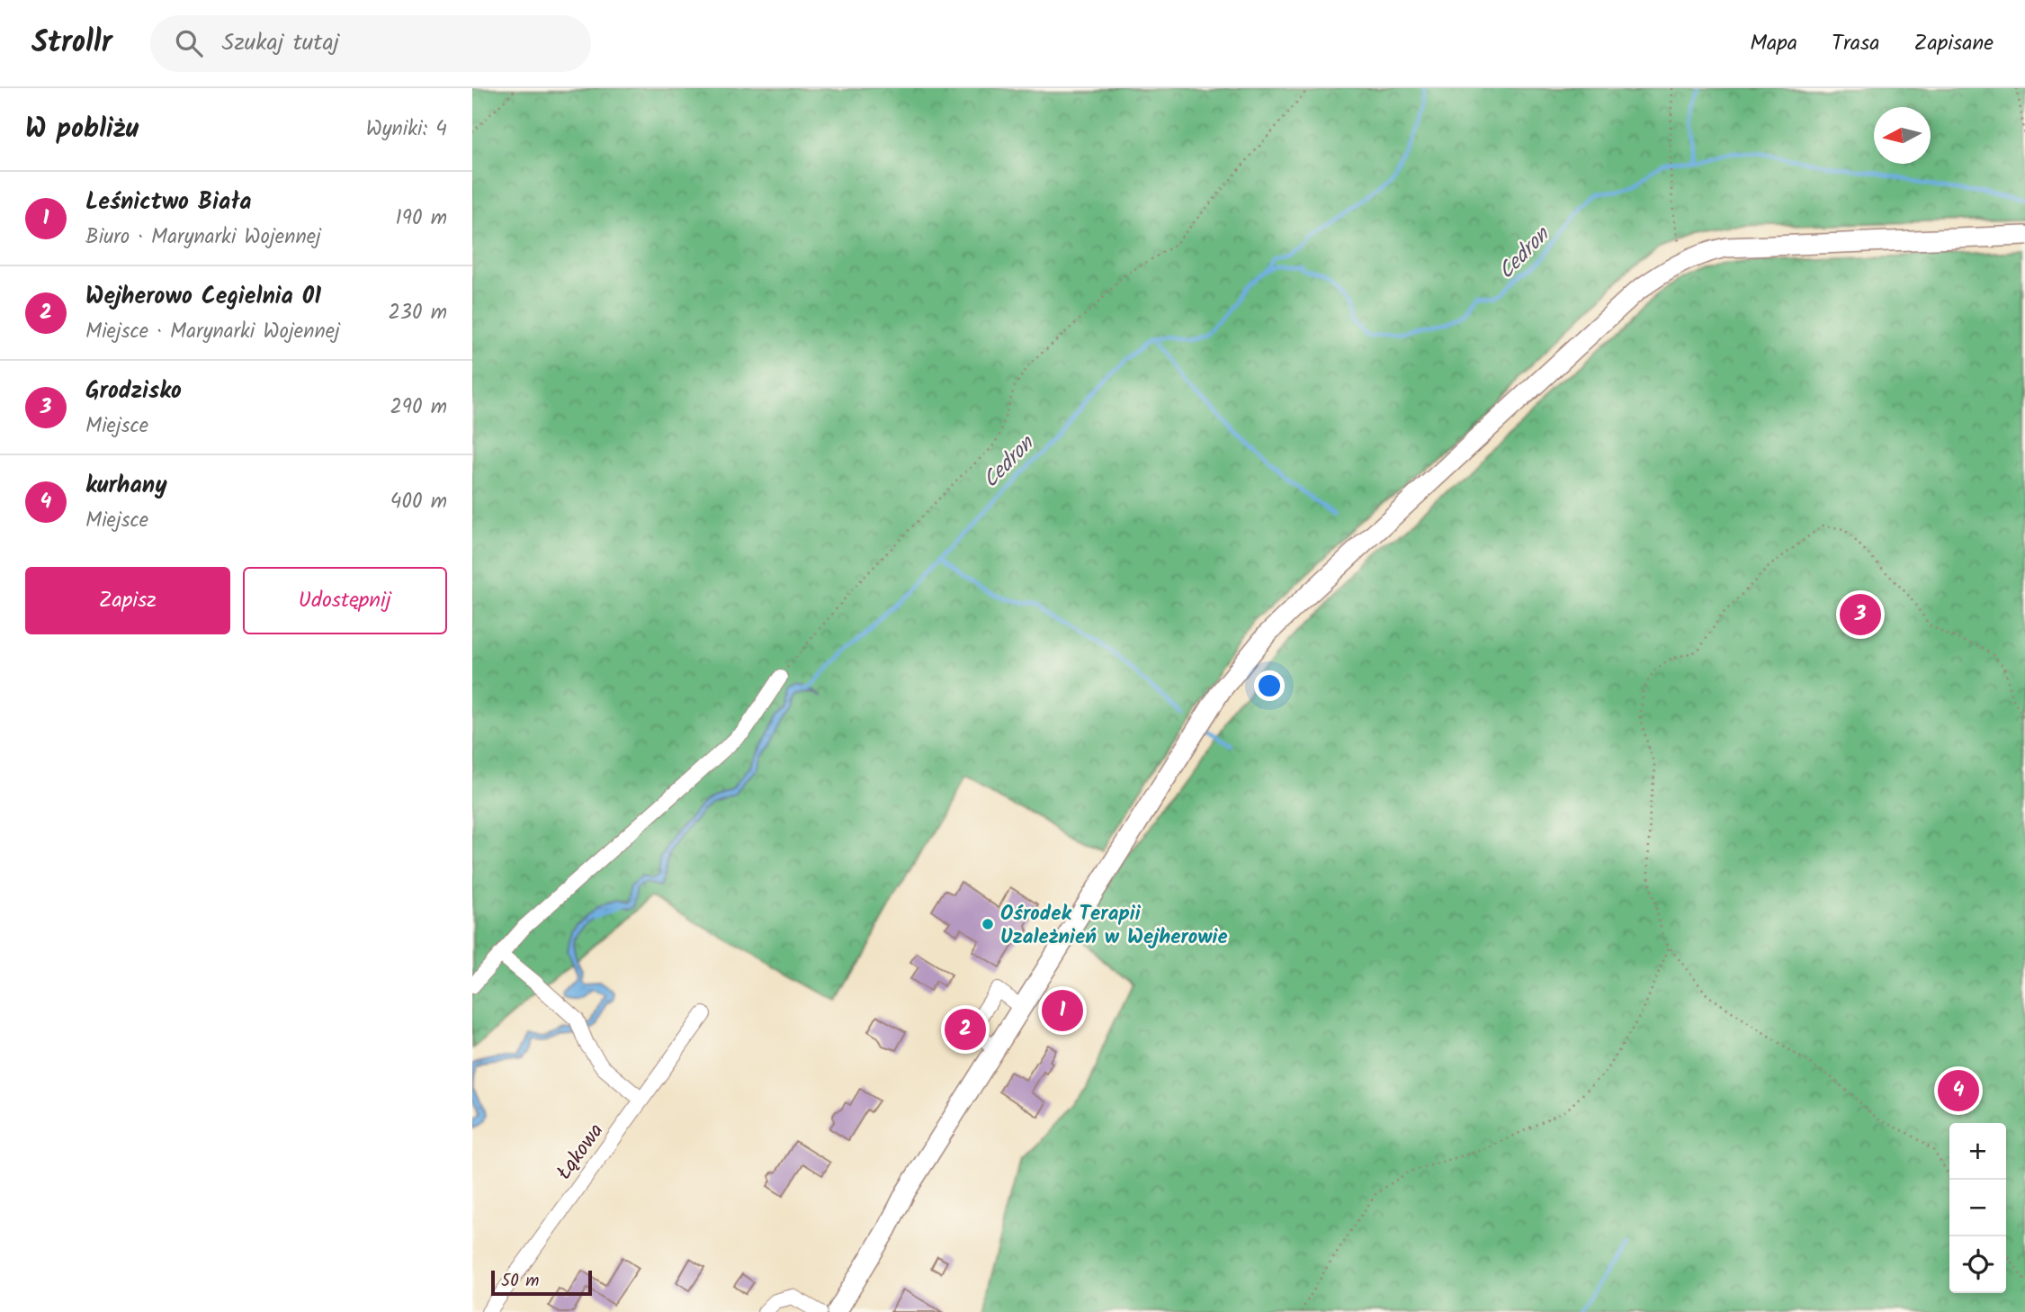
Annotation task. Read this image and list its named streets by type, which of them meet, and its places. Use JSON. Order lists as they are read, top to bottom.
{
  "streets": {
    "street": ["Łąkowa"]
  },
  "water": ["Cedron"],
  "places": ["Ośrodek Terapii Uzależnień w Wejherowie"],
  "scale_bar": "50 m",
  "north": "left",
  "page": {
    "header": "Strollr",
    "search": "Szukaj tutaj",
    "nav": ["Mapa", "Trasa", "Zapisane"],
    "heading": ["W pobliżu", "Wyniki: 4"],
    "list": [
      {
        "mark": "1",
        "name": "Leśnictwo Biała",
        "note": "Biuro · Marynarki Wojennej",
        "value": "190 m"
      },
      {
        "mark": "2",
        "name": "Wejherowo Cegielnia 01",
        "note": "Miejsce · Marynarki Wojennej",
        "value": "230 m"
      },
      {
        "mark": "3",
        "name": "Grodzisko",
        "note": "Miejsce",
        "value": "290 m"
      },
      {
        "mark": "4",
        "name": "kurhany",
        "note": "Miejsce",
        "value": "400 m"
      }
    ],
    "buttons": ["Zapisz", "Udostępnij"],
    "pins": [
      "3",
      "1",
      "2",
      "4"
    ],
    "map_buttons": ["+", "−"],
    "scale": "50 m"
  }
}
